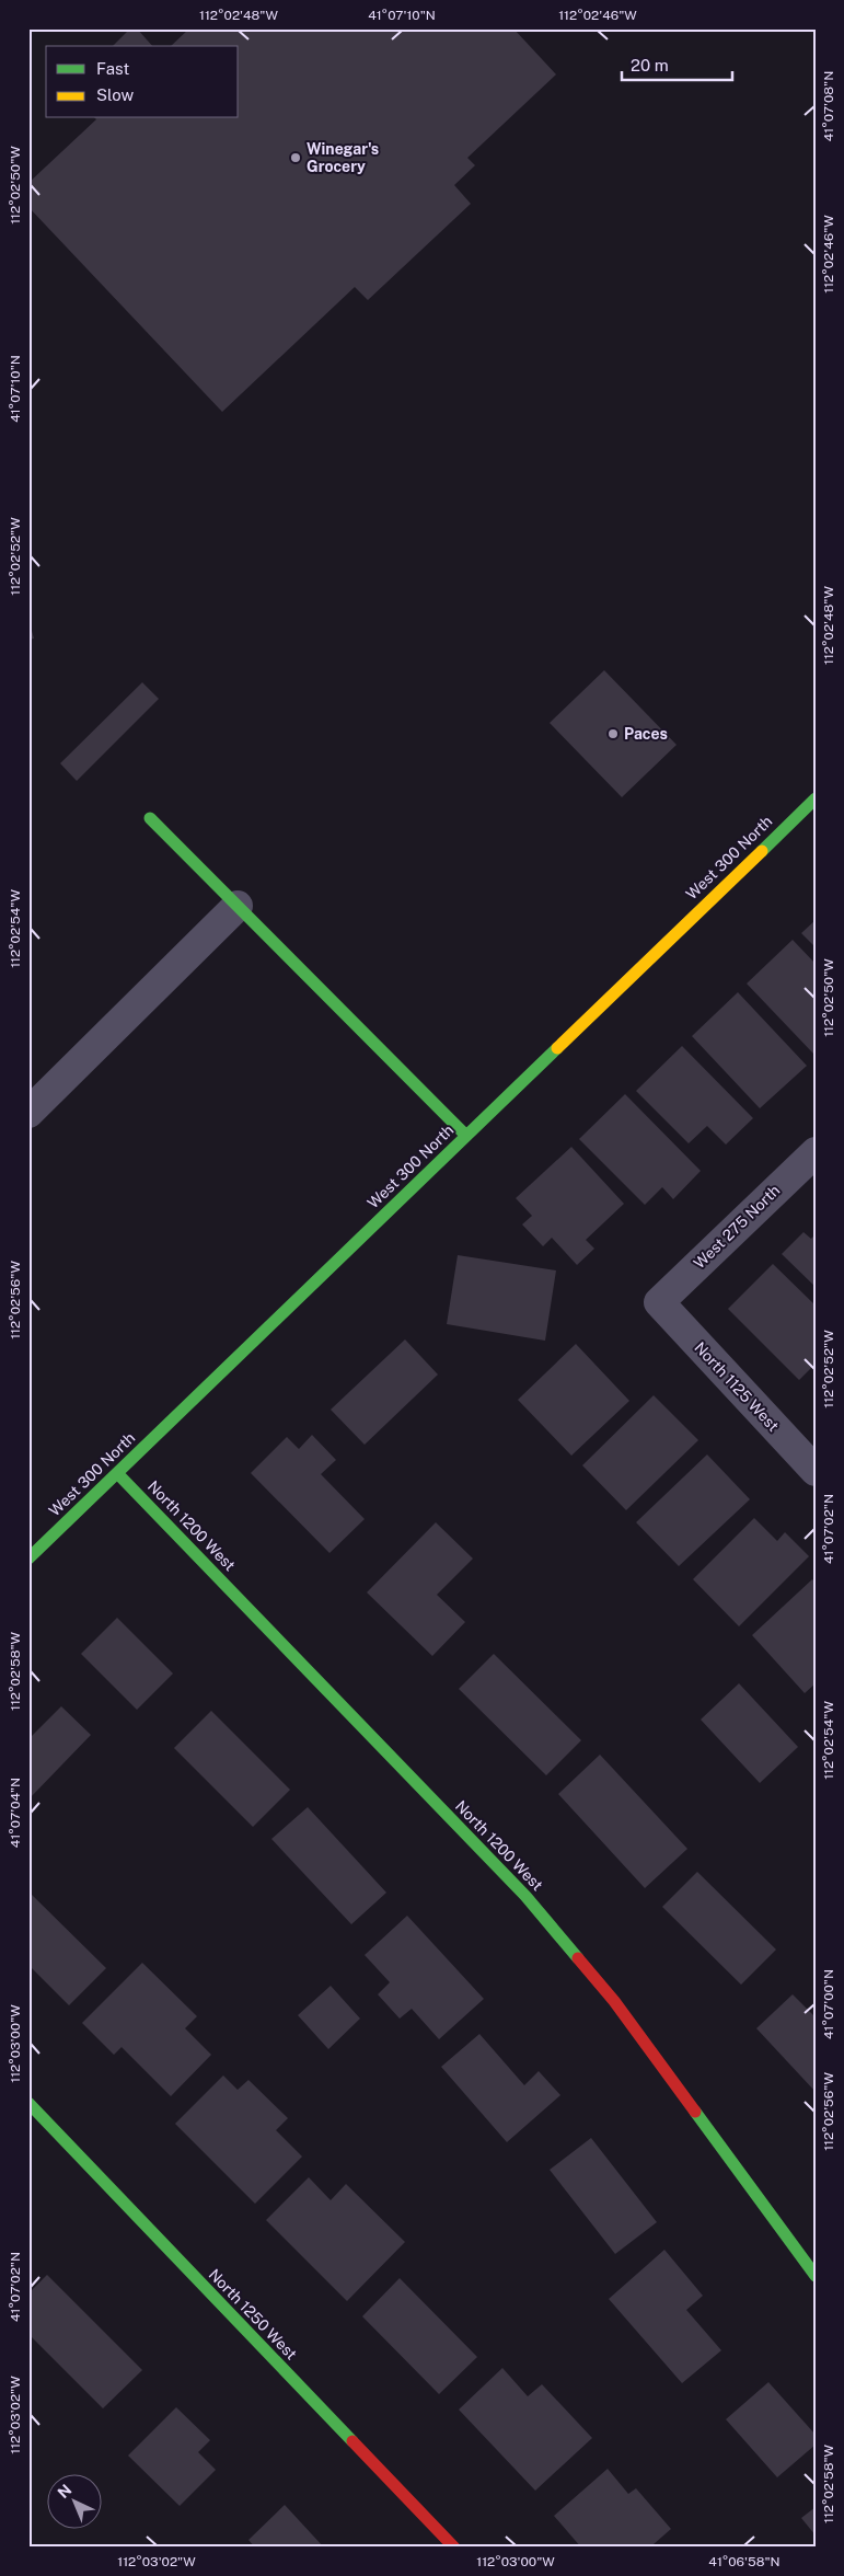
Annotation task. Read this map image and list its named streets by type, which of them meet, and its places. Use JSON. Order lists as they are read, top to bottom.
{
  "streets": {
    "street": [
      "West 300 North",
      "West 275 North",
      "North 1125 West",
      "North 1200 West",
      "North 1250 West"
    ]
  },
  "crossings": [
    ["West 300 North", "North 1200 West"],
    ["West 275 North", "North 1125 West"]
  ],
  "places": ["Winegar's Grocery", "Paces"],
  "legend": ["Fast", "Slow"],
  "scale_bar": "20 m",
  "north": "top left",
  "coordinates": [
    "112°02'48\"W",
    "41°07'10\"N",
    "112°02'46\"W",
    "41°07'08\"N",
    "112°02'50\"W",
    "112°02'52\"W",
    "112°02'54\"W",
    "112°02'56\"W",
    "41°07'02\"N",
    "112°02'58\"W",
    "41°07'04\"N",
    "41°07'00\"N",
    "112°03'00\"W",
    "112°03'02\"W",
    "41°06'58\"N"
  ]
}
